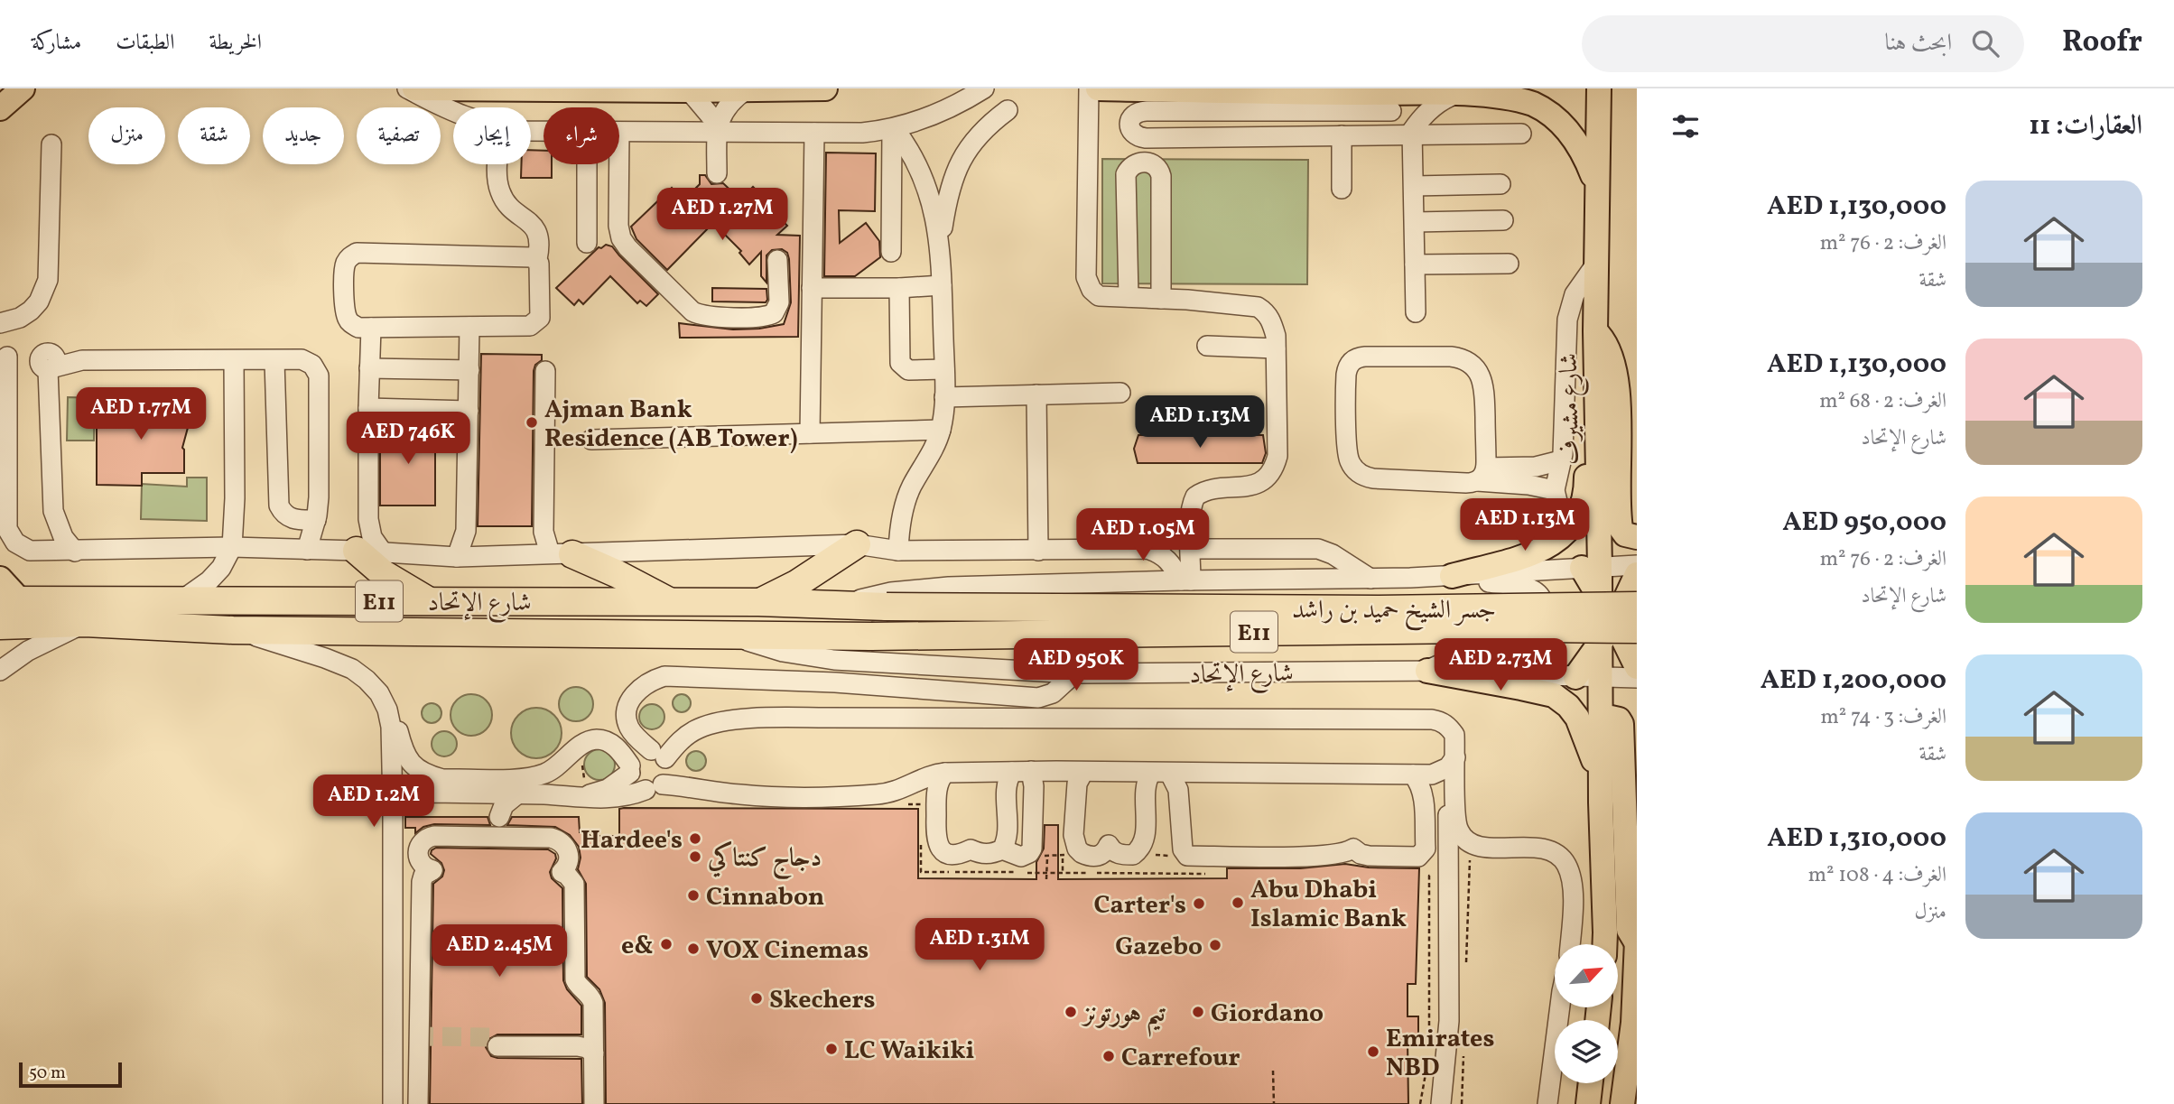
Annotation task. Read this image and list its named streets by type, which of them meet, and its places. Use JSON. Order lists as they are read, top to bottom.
{
  "streets": {
    "highway": ["E11", "شارع الإتحاد", "جسر الشيخ حميد بن راشد"],
    "main road": ["شارع مشيرف"]
  },
  "crossings": [
    ["شارع مشيرف", "شارع الإتحاد"],
    ["شارع الإتحاد", "جسر الشيخ حميد بن راشد"]
  ],
  "places": [
    "Ajman Bank Residence (AB Tower)",
    "Hardee's",
    "دجاج كنتاكي",
    "Cinnabon",
    "Abu Dhabi Islamic Bank",
    "Carter's",
    "e&",
    "Gazebo",
    "VOX Cinemas",
    "Skechers",
    "تيم هورتونز",
    "Giordano",
    "LC Waikiki",
    "Emirates NBD",
    "Carrefour"
  ],
  "scale_bar": "50 m",
  "north": "top right",
  "page": {
    "header": "Roofr",
    "search": "ابحث هنا",
    "nav": ["الخريطة", "الطبقات", "مشاركة"],
    "heading": "العقارات: 11",
    "chip": [
      "شراء",
      "إيجار",
      "تصفية",
      "جديد",
      "شقة",
      "منزل"
    ],
    "list": [
      {
        "name": "AED 1,130,000",
        "note": "الغرف: 2 · 76 m² · شقة"
      },
      {
        "name": "AED 1,130,000",
        "note": "الغرف: 2 · 68 m² · شارع الإتحاد"
      },
      {
        "name": "AED 950,000",
        "note": "الغرف: 2 · 76 m² · شارع الإتحاد"
      },
      {
        "name": "AED 1,200,000",
        "note": "الغرف: 3 · 74 m² · شقة"
      },
      {
        "name": "AED 1,310,000",
        "note": "الغرف: 4 · 108 m² · منزل"
      }
    ],
    "price": [
      "AED 1.27M",
      "AED 1.77M",
      "AED 1.13M",
      "AED 746K",
      "AED 1.13M",
      "AED 1.05M",
      "AED 950K",
      "AED 2.73M",
      "AED 1.2M",
      "AED 1.31M",
      "AED 2.45M"
    ],
    "scale": "50 m"
  }
}
